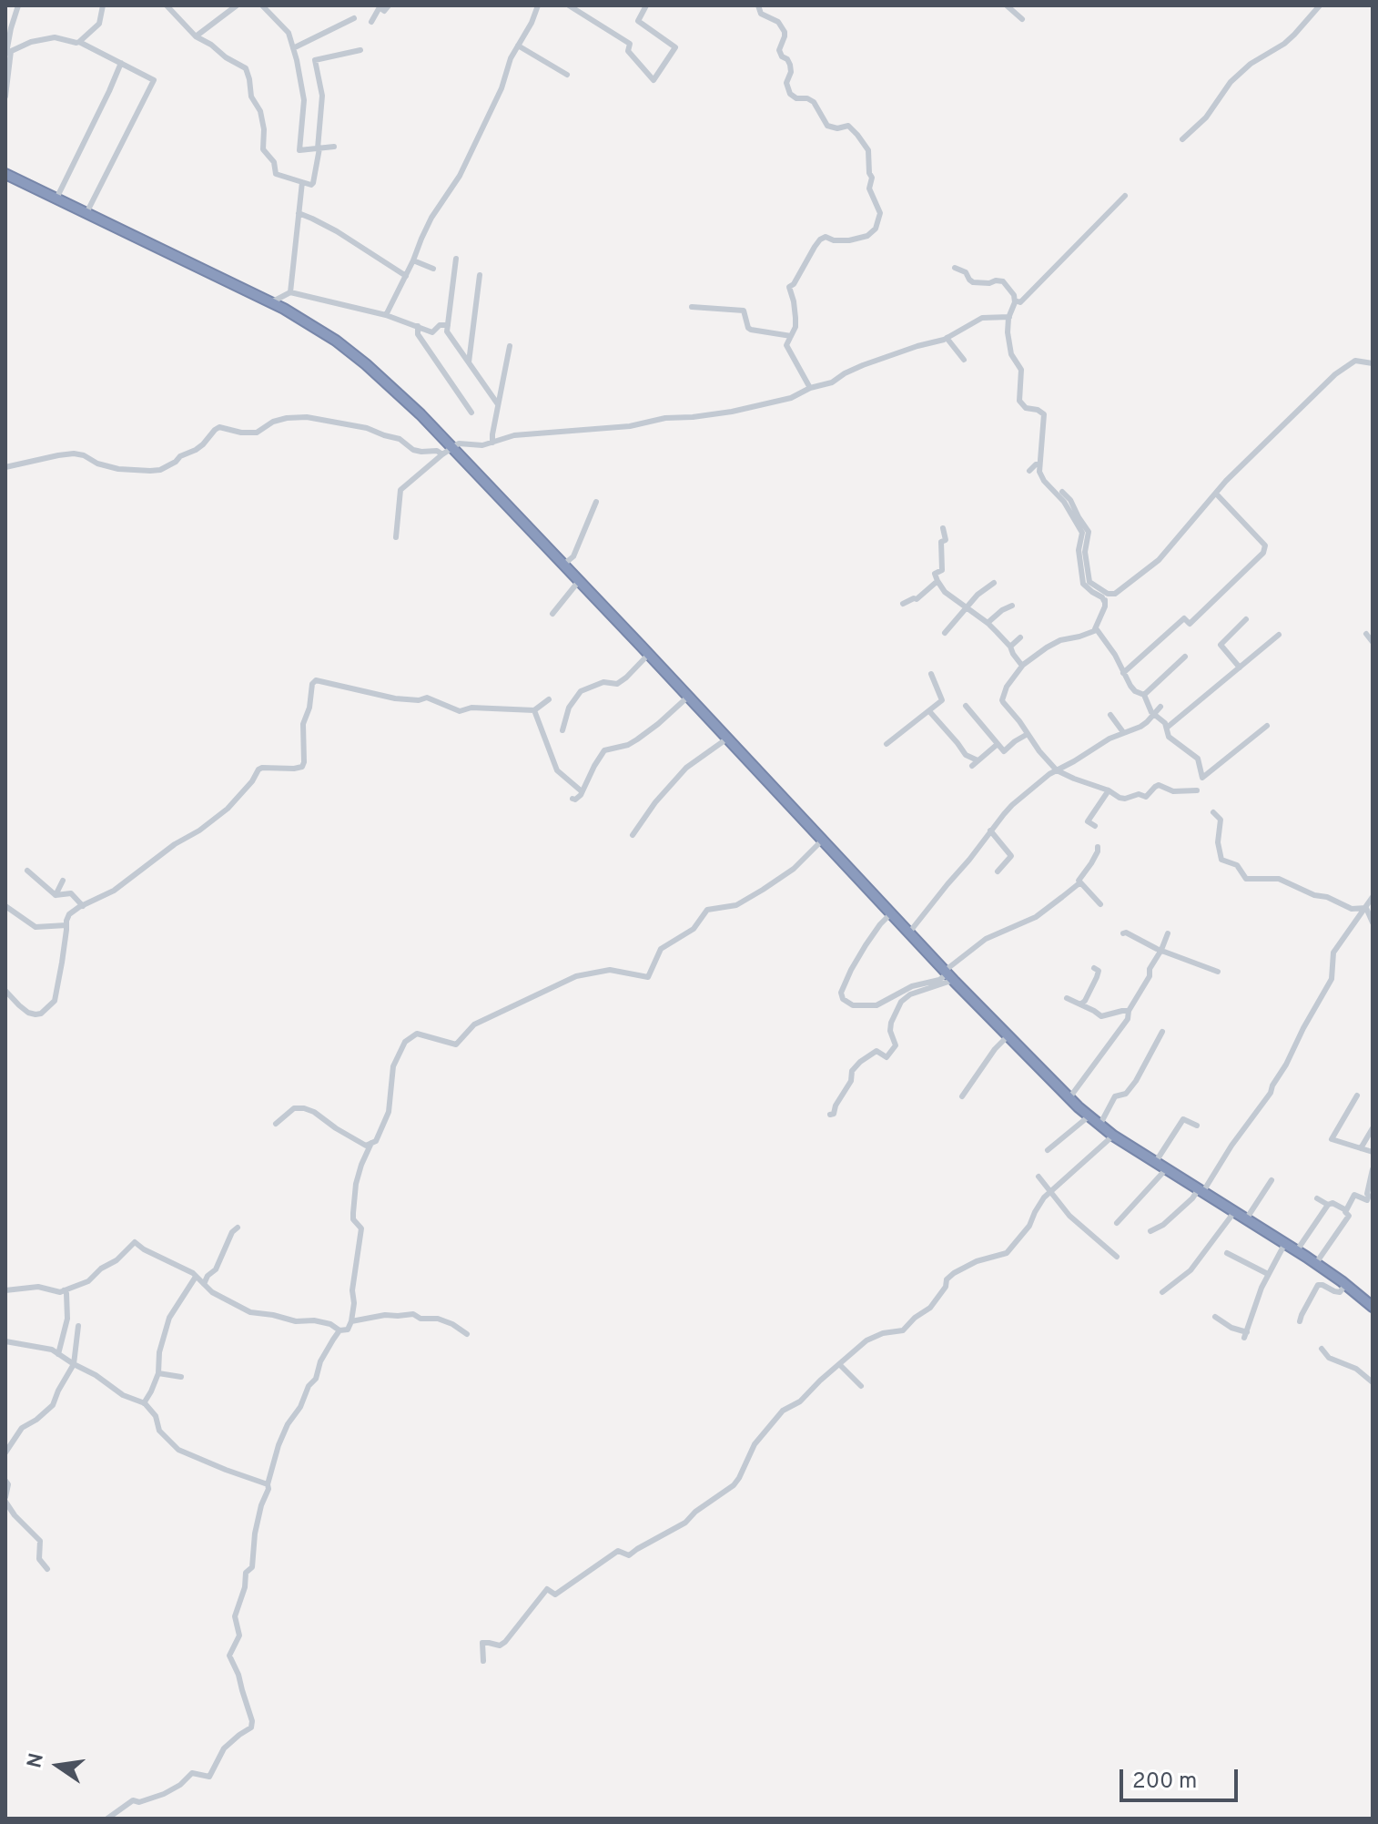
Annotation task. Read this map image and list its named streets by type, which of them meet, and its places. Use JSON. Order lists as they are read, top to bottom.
{
  "scale_bar": "200 m",
  "north": "left"
}
